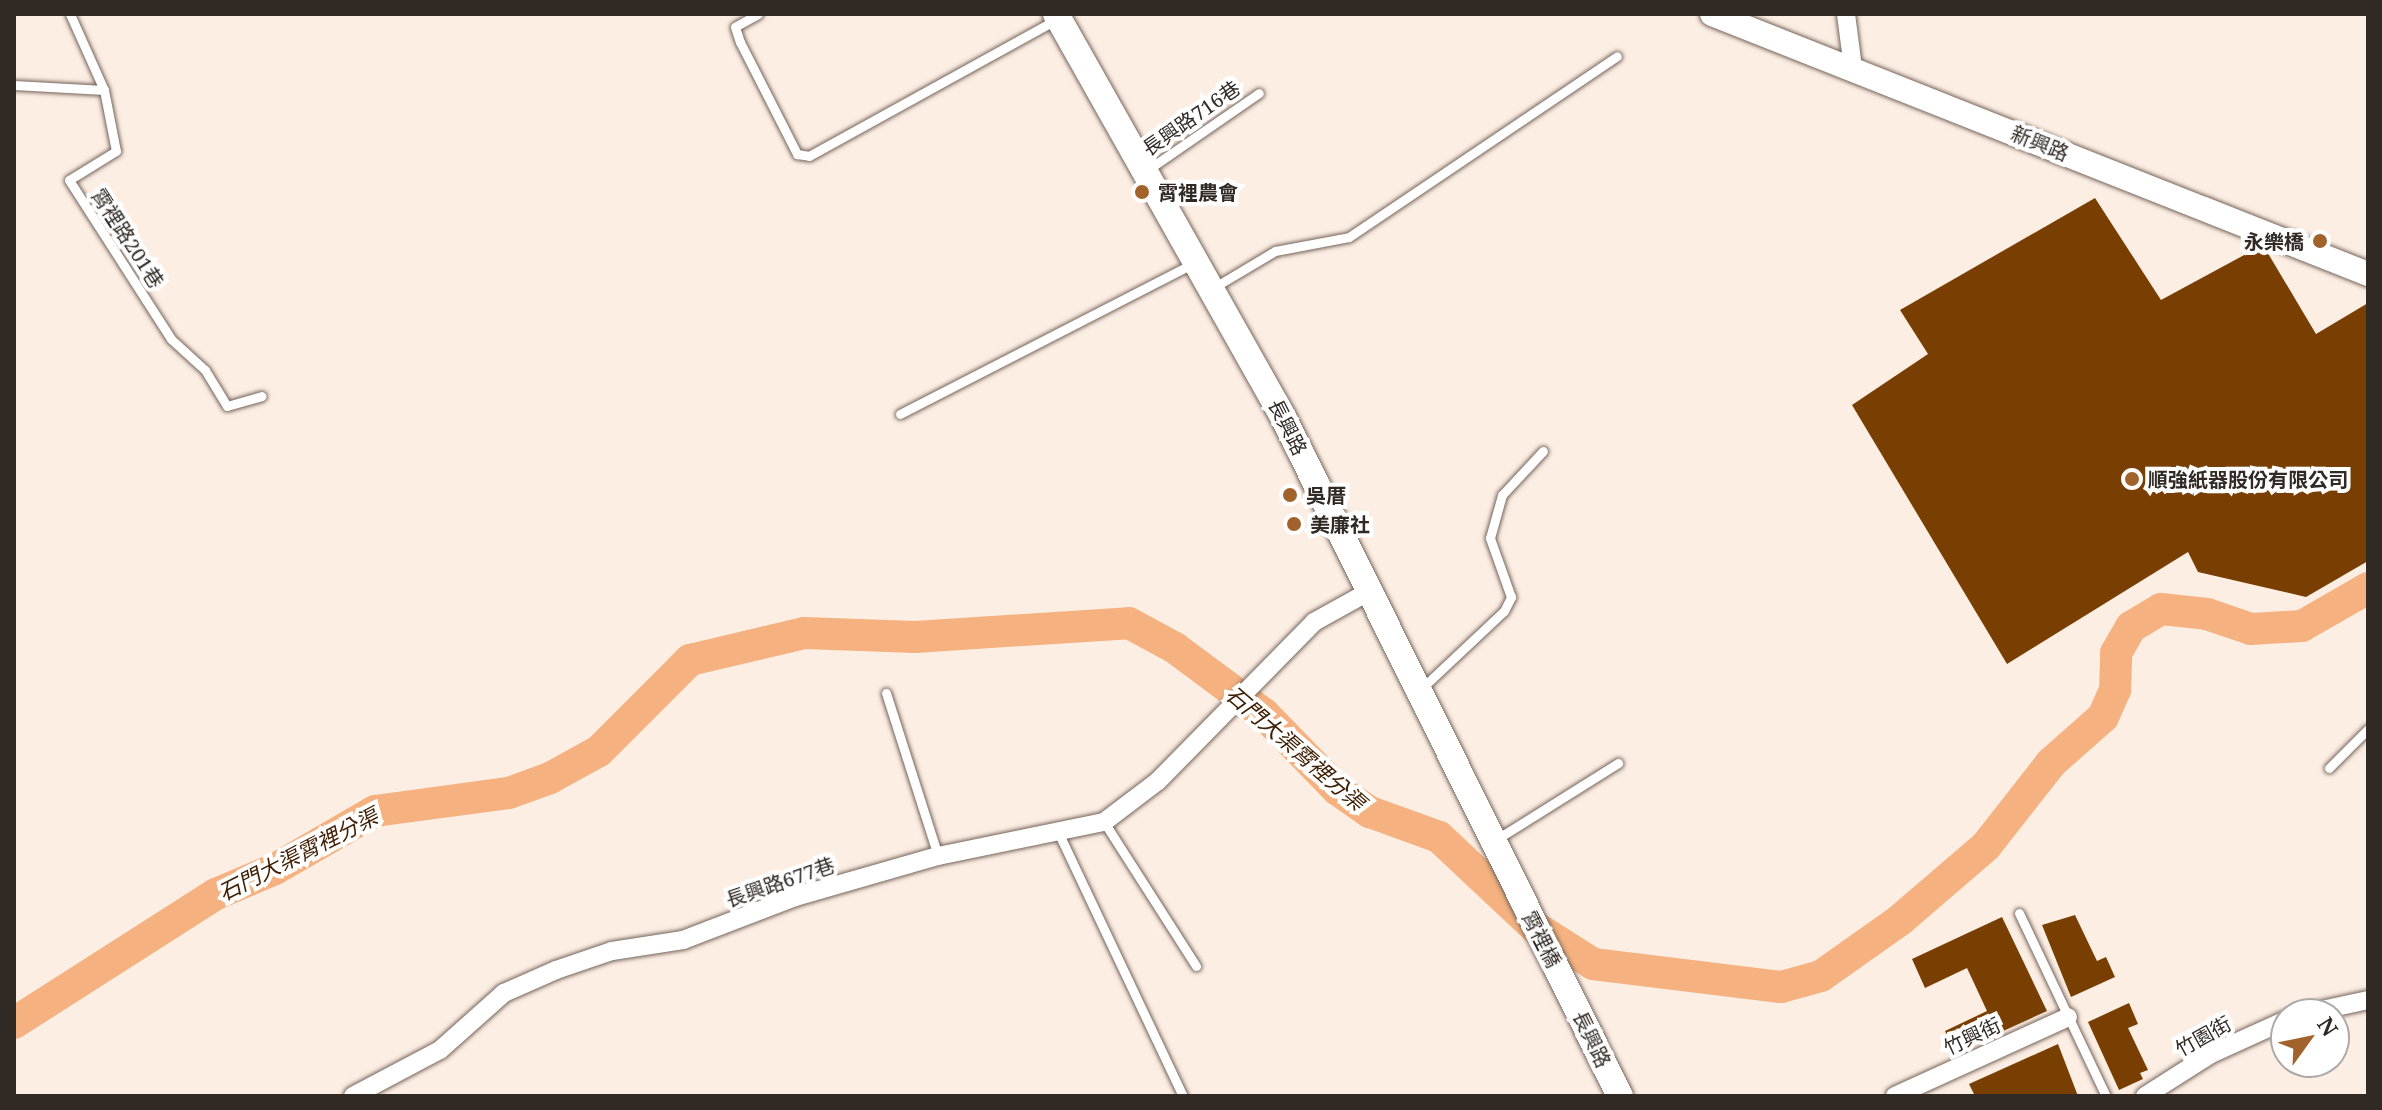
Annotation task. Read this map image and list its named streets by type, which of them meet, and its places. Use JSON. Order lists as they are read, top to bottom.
{
  "streets": {
    "main road": ["長興路", "霄裡橋"],
    "street": [
      "新興路",
      "長興路677巷",
      "竹興街",
      "竹園街"
    ],
    "lane": ["長興路716巷", "霄裡路201巷"]
  },
  "crossings": [
    ["長興路716巷", "長興路"],
    ["長興路", "長興路677巷"],
    ["長興路", "霄裡橋"]
  ],
  "water": ["石門大渠霄裡分渠"],
  "places": [
    "霄裡農會",
    "永樂橋",
    "順強紙器股份有限公司",
    "吳厝",
    "美廉社"
  ],
  "north": "top right"
}
